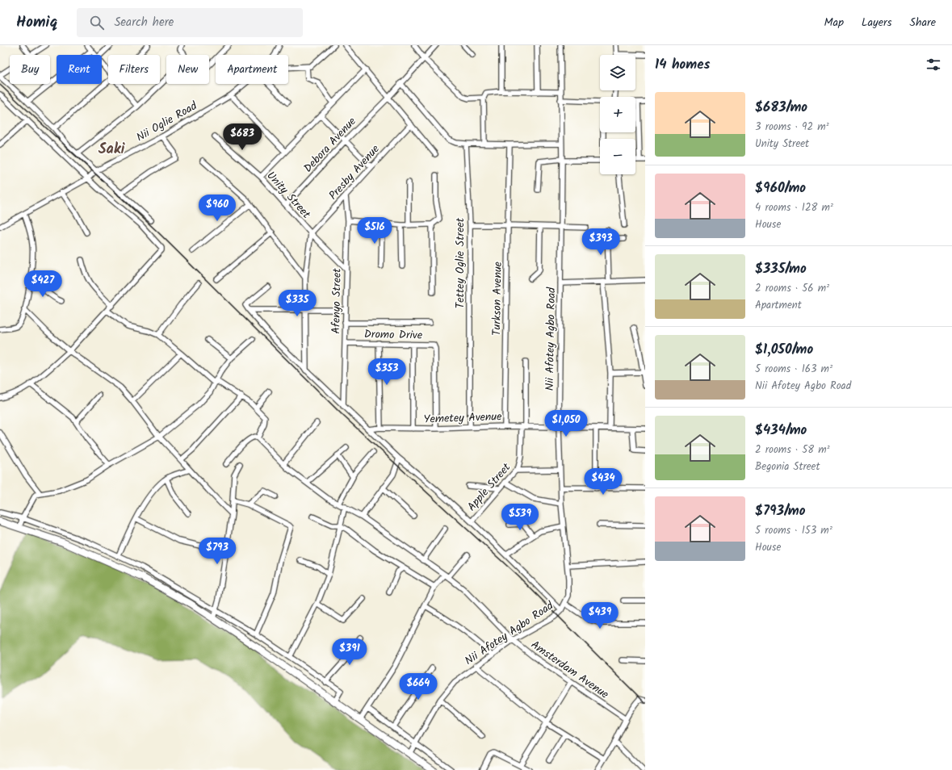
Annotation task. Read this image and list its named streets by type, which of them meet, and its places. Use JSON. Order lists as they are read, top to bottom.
{
  "streets": {
    "street": [
      "Nii Oglie Road",
      "Debora Avenue",
      "Presby Avenue",
      "Unity Street",
      "Tettey Oglie Street",
      "Turkson Avenue",
      "Afenyo Street",
      "Dromo Drive",
      "Nii Afotey Agbo Road",
      "Yemetey Avenue",
      "Apple Street",
      "Amsterdam Avenue"
    ]
  },
  "crossings": [
    ["Debora Avenue", "Unity Street"],
    ["Presby Avenue", "Unity Street"],
    ["Presby Avenue", "Afenyo Street"],
    ["Unity Street", "Afenyo Street"],
    ["Tettey Oglie Street", "Yemetey Avenue"],
    ["Turkson Avenue", "Yemetey Avenue"],
    ["Afenyo Street", "Dromo Drive"],
    ["Dromo Drive", "Yemetey Avenue"],
    ["Nii Afotey Agbo Road", "Yemetey Avenue"],
    ["Nii Afotey Agbo Road", "Amsterdam Avenue"],
    ["Yemetey Avenue", "Apple Street"]
  ],
  "districts": ["Saki"],
  "page": {
    "header": "Homiq",
    "search": "Search here",
    "nav": ["Map", "Layers", "Share"],
    "heading": "14 homes",
    "map_buttons": ["+", "−"],
    "chip": [
      "Buy",
      "Rent",
      "Filters",
      "New",
      "Apartment"
    ],
    "list": [
      {
        "name": "$683/mo",
        "note": "3 rooms · 92 m² · Unity Street"
      },
      {
        "name": "$960/mo",
        "note": "4 rooms · 128 m² · House"
      },
      {
        "name": "$335/mo",
        "note": "2 rooms · 56 m² · Apartment"
      },
      {
        "name": "$1,050/mo",
        "note": "5 rooms · 163 m² · Nii Afotey Agbo Road"
      },
      {
        "name": "$434/mo",
        "note": "2 rooms · 58 m² · Begonia Street"
      },
      {
        "name": "$793/mo",
        "note": "5 rooms · 153 m² · House"
      }
    ],
    "price": [
      "$683",
      "$960",
      "$516",
      "$393",
      "$427",
      "$335",
      "$353",
      "$1,050",
      "$434",
      "$539",
      "$793",
      "$439",
      "$391",
      "$664"
    ]
  }
}
